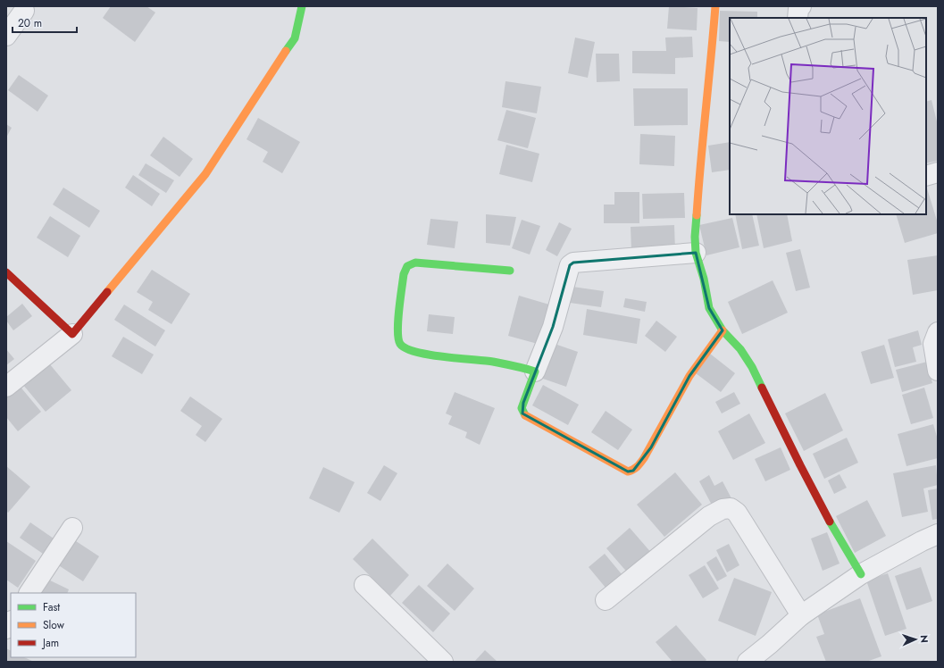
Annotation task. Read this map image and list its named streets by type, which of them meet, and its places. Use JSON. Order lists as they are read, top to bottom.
{
  "legend": ["Fast", "Slow", "Jam"],
  "scale_bar": "20 m",
  "north": "right"
}
